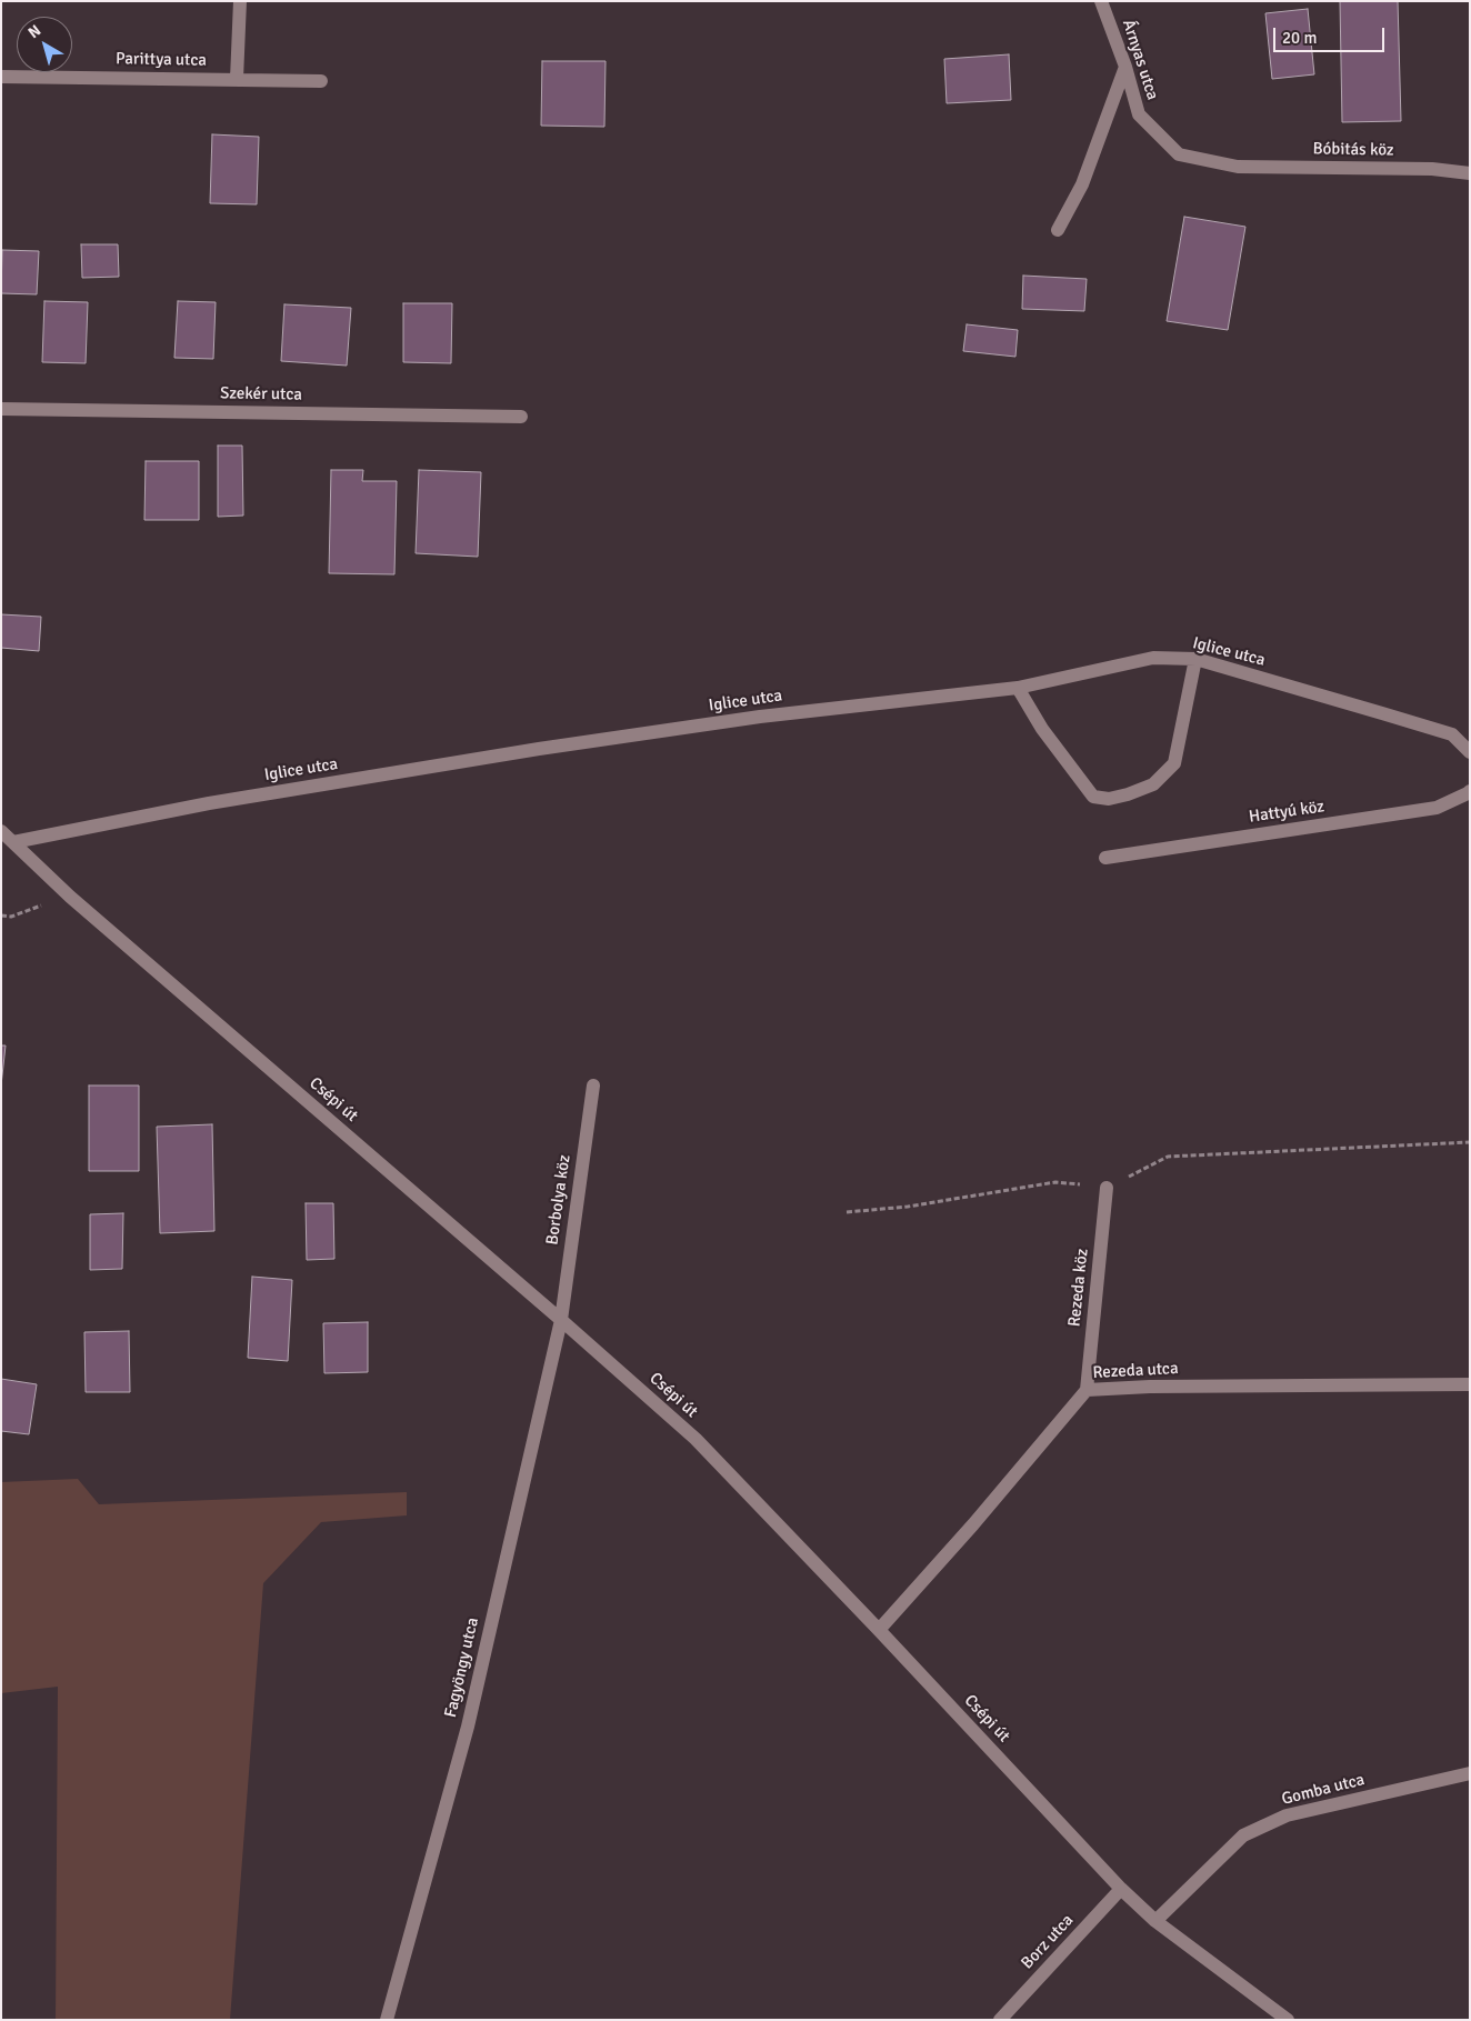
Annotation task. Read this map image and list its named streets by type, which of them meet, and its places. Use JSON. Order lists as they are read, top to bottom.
{
  "streets": {
    "street": [
      "Parittya utca",
      "Árnyas utca",
      "Bóbitás köz",
      "Szekér utca",
      "Iglice utca",
      "Hattyú köz",
      "Csépi út",
      "Borbolya köz",
      "Rezeda köz",
      "Rezeda utca",
      "Fagyöngy utca",
      "Gomba utca",
      "Borz utca"
    ]
  },
  "crossings": [
    ["Árnyas utca", "Bóbitás köz"],
    ["Iglice utca", "Csépi út"],
    ["Csépi út", "Borbolya köz"],
    ["Csépi út", "Rezeda utca"],
    ["Csépi út", "Fagyöngy utca"],
    ["Csépi út", "Gomba utca"],
    ["Csépi út", "Borz utca"],
    ["Borbolya köz", "Fagyöngy utca"],
    ["Rezeda köz", "Rezeda utca"]
  ],
  "scale_bar": "20 m",
  "north": "top left"
}
